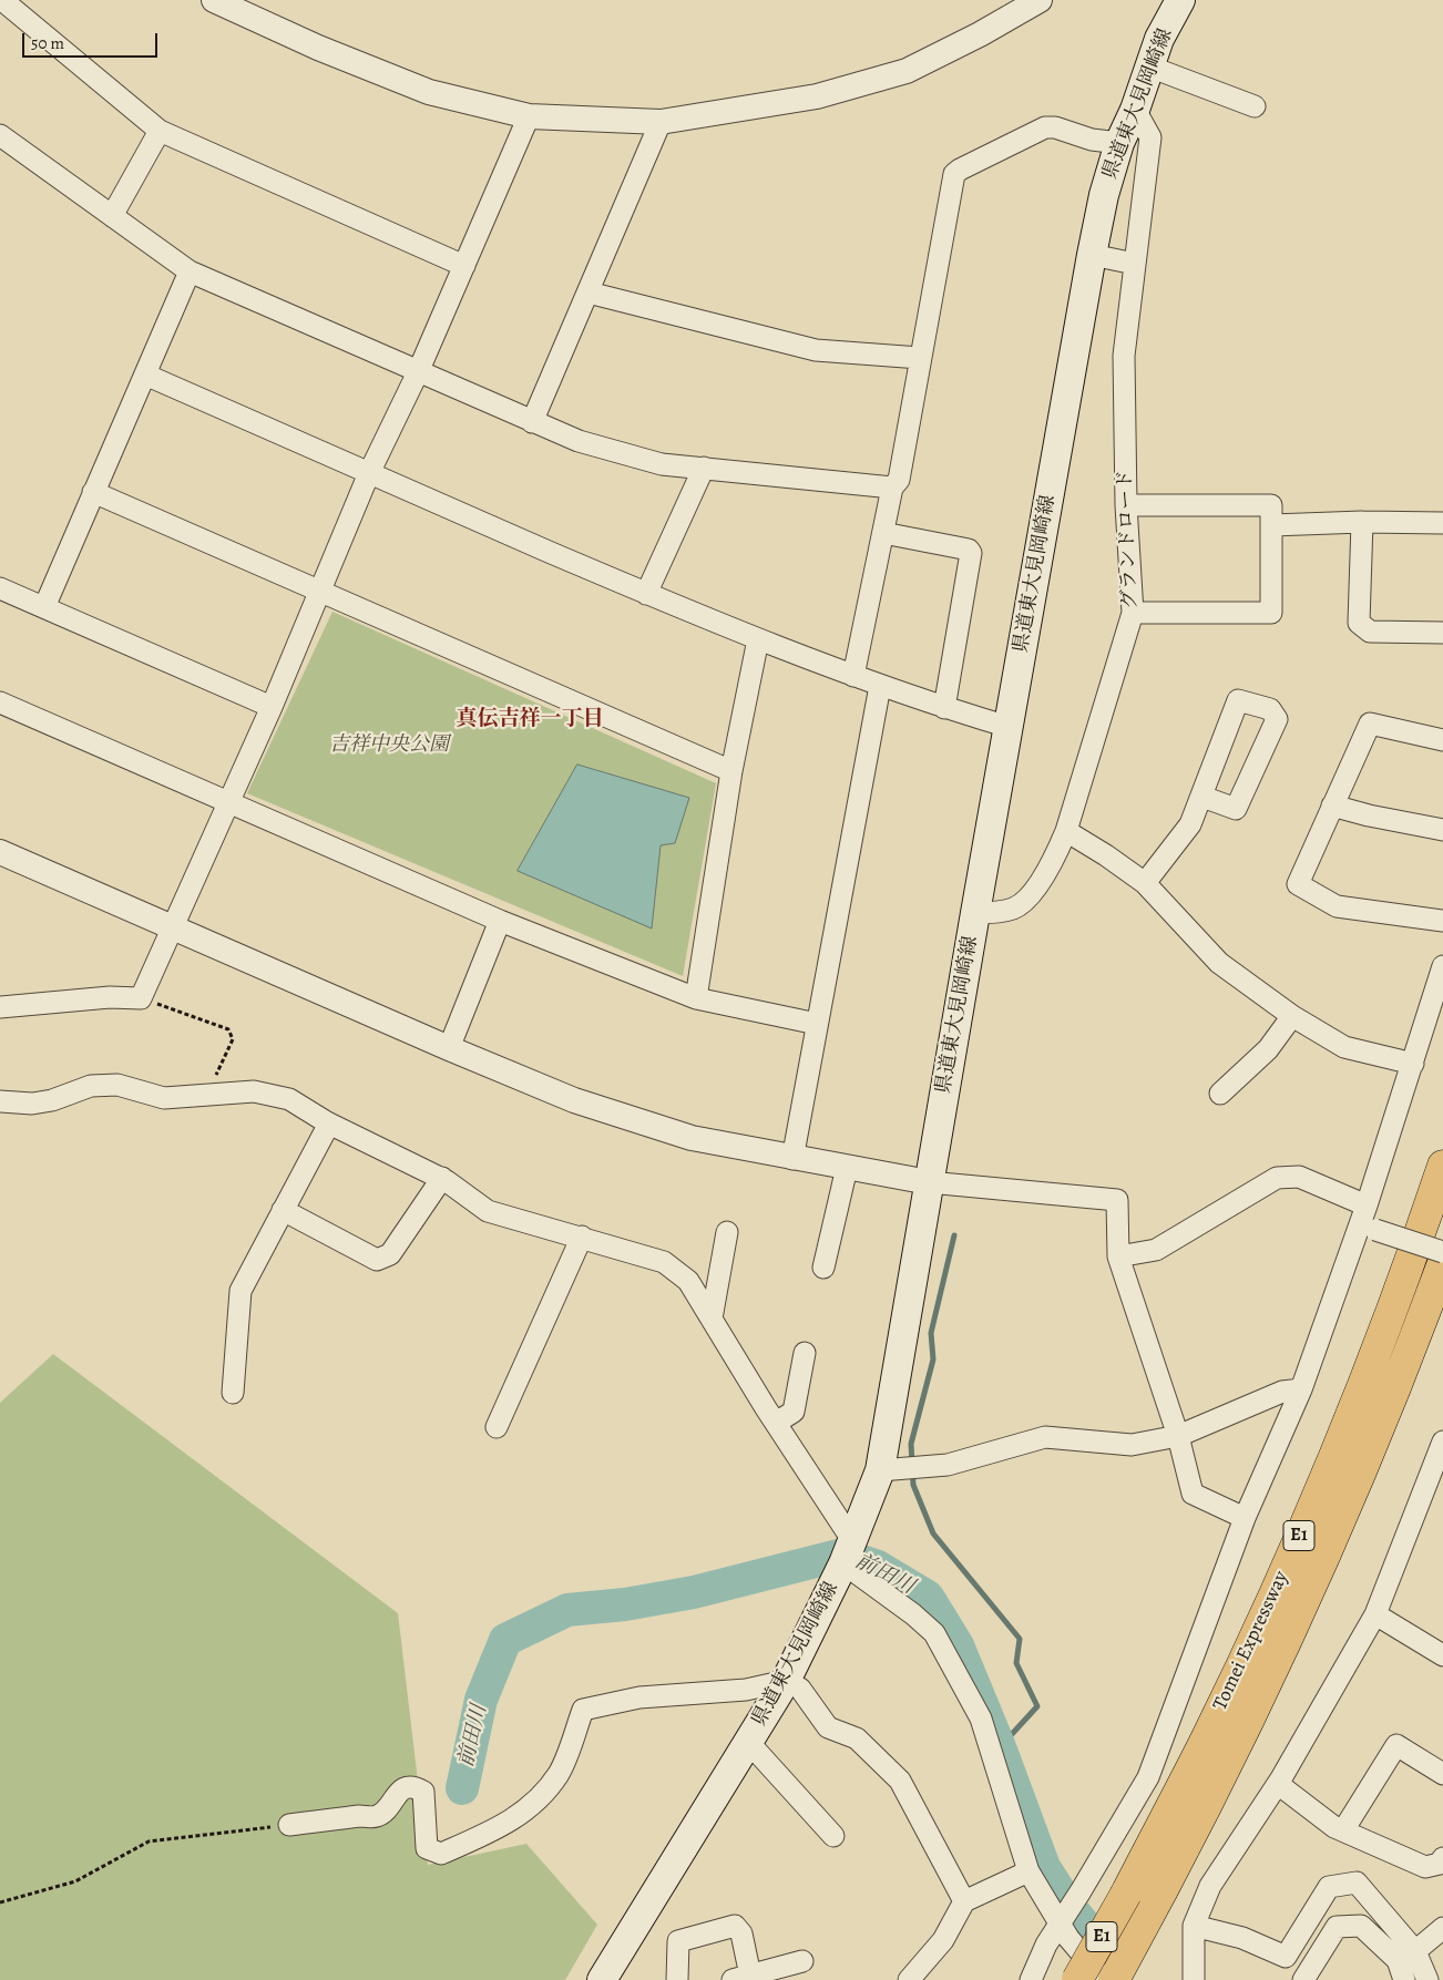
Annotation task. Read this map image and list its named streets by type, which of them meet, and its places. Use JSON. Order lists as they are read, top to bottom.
{
  "streets": {
    "highway": ["E1", "Tomei Expressway"],
    "main road": ["県道東大見岡崎線"],
    "street": ["グランドロード"]
  },
  "crossings": [
    ["県道東大見岡崎線", "グランドロード"]
  ],
  "districts": ["真伝吉祥一丁目"],
  "water": ["前田川"],
  "parks": ["吉祥中央公園"],
  "scale_bar": "50 m"
}
